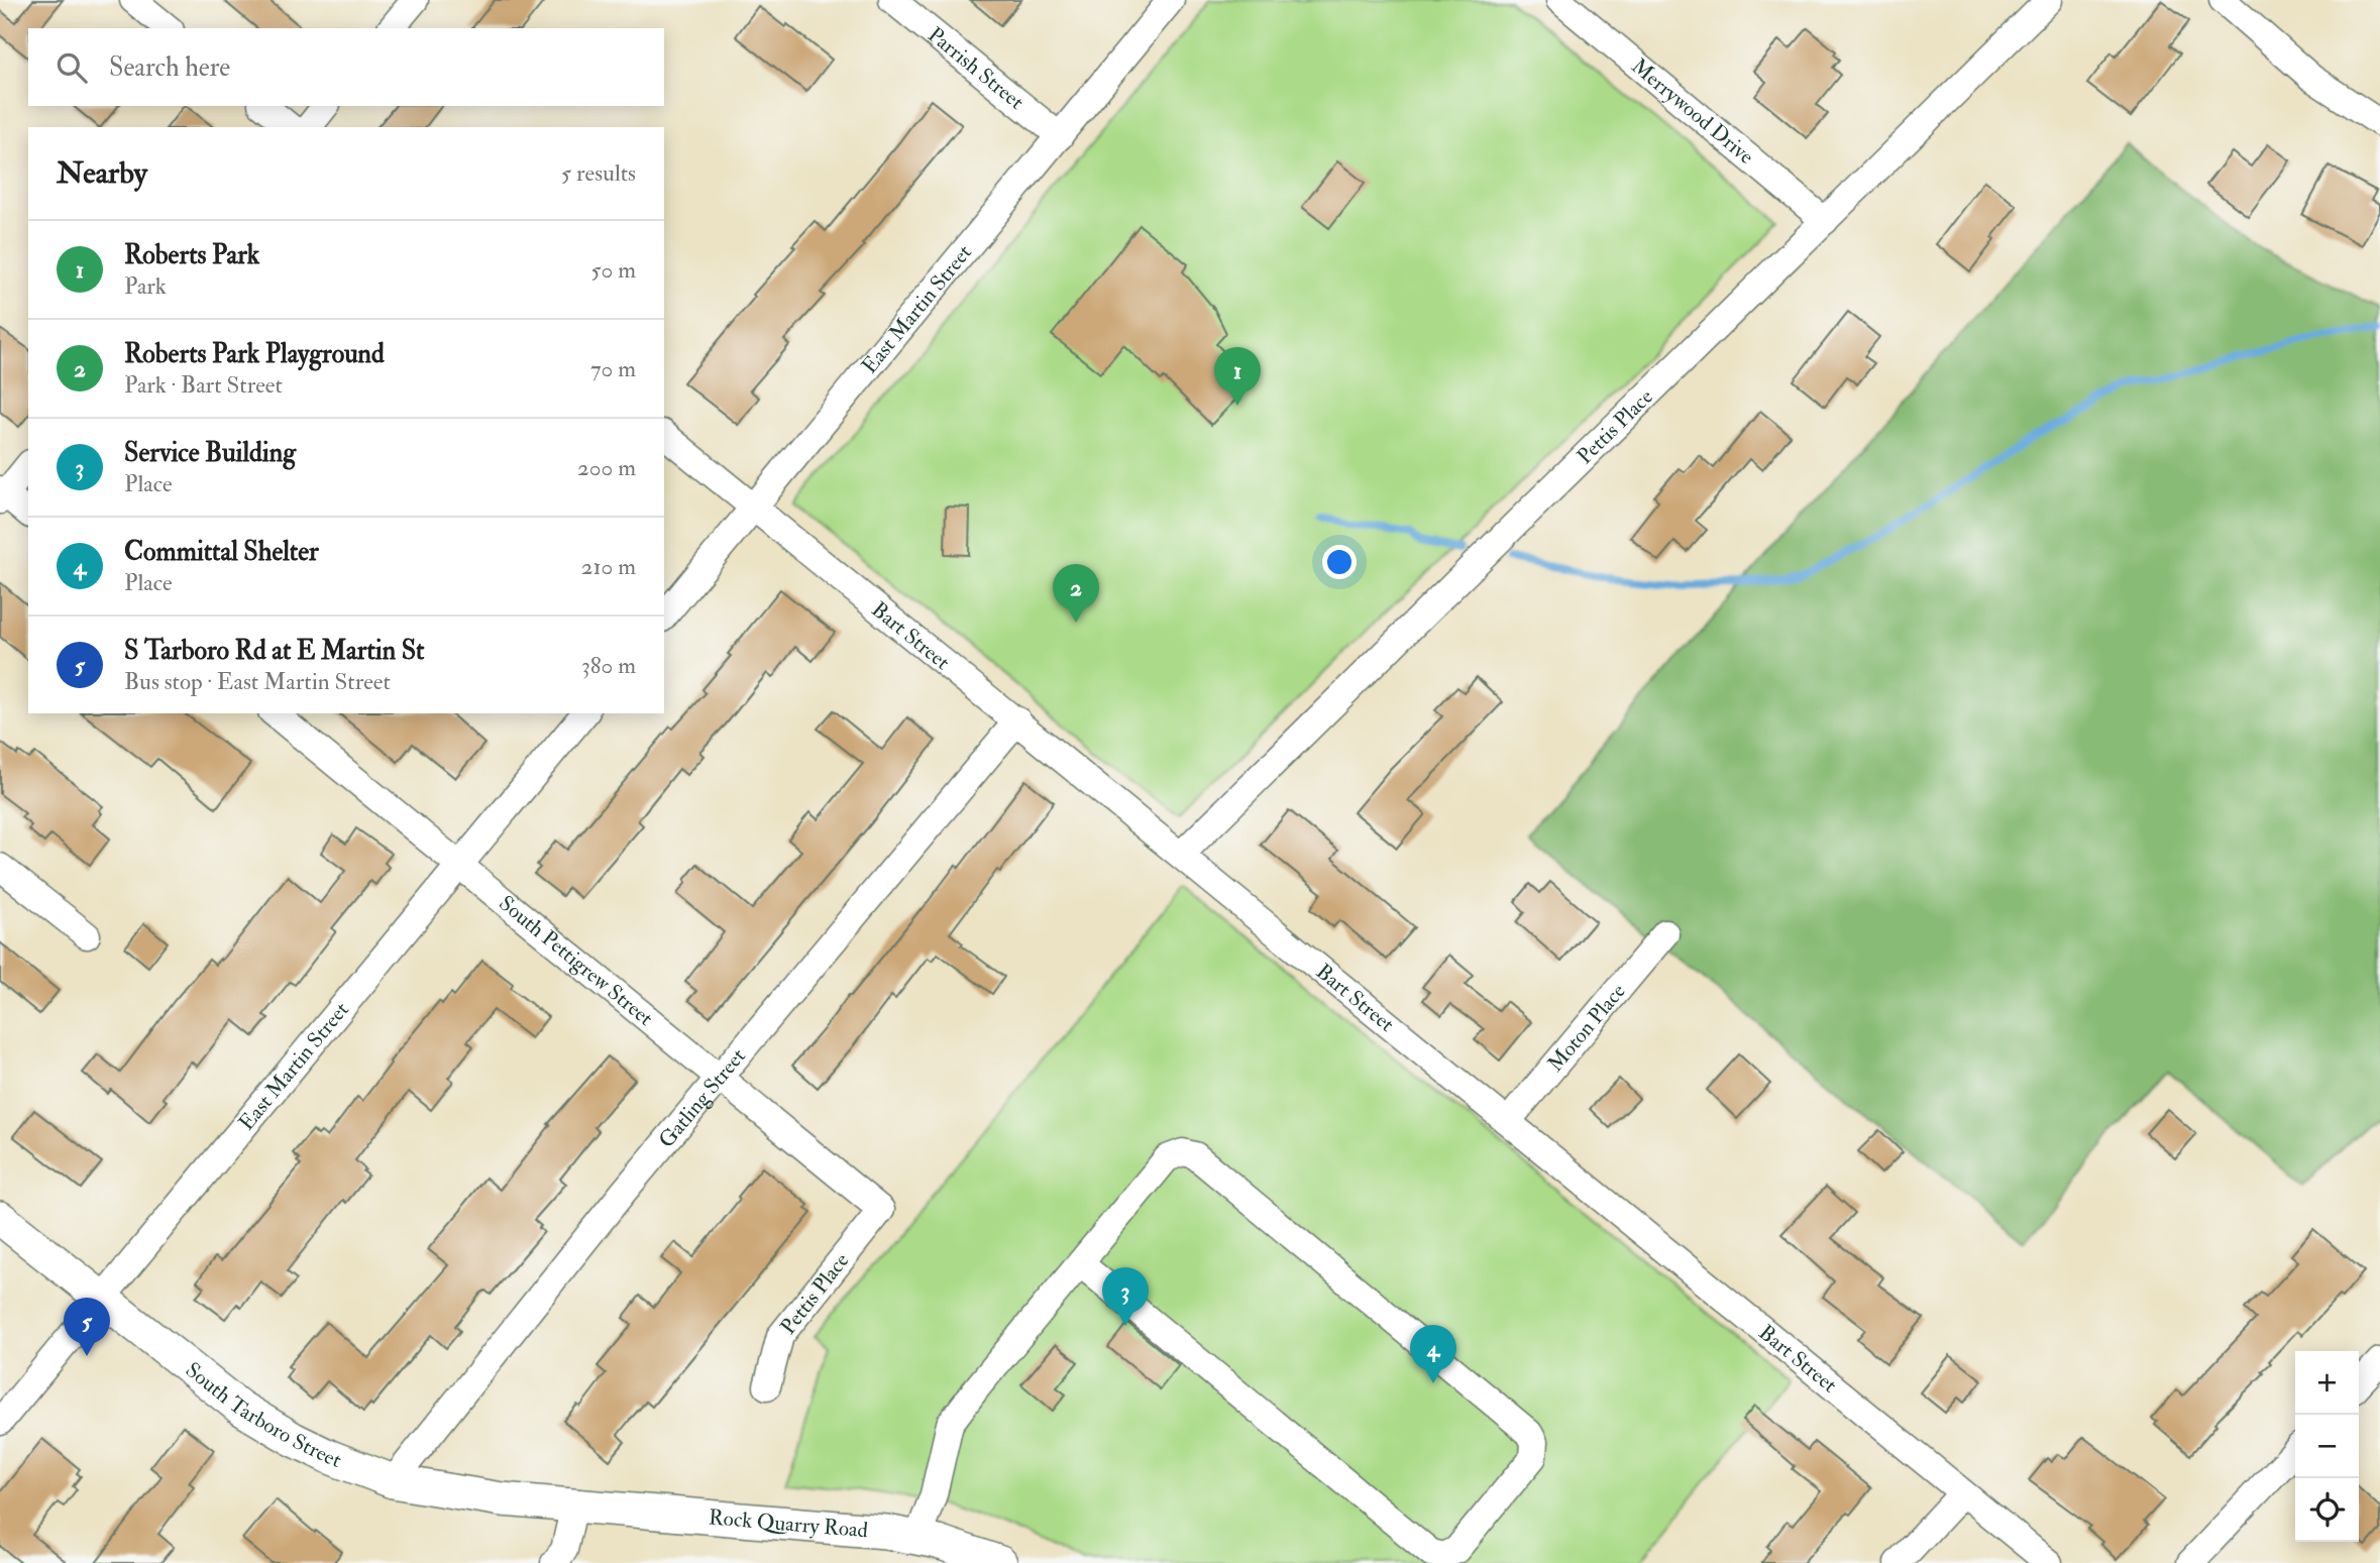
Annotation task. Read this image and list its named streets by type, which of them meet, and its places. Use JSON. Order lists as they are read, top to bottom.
{
  "streets": {
    "main road": ["South Tarboro Street", "Rock Quarry Road"],
    "street": [
      "Parrish Street",
      "Merrywood Drive",
      "East Martin Street",
      "Pettis Place",
      "Bart Street",
      "South Pettigrew Street",
      "Moton Place",
      "Gatling Street"
    ]
  },
  "crossings": [
    ["Parrish Street", "East Martin Street"],
    ["Merrywood Drive", "Pettis Place"],
    ["East Martin Street", "Bart Street"],
    ["East Martin Street", "South Pettigrew Street"],
    ["East Martin Street", "South Tarboro Street"],
    ["Pettis Place", "Bart Street"],
    ["Pettis Place", "South Pettigrew Street"],
    ["Bart Street", "Moton Place"],
    ["Bart Street", "Gatling Street"],
    ["South Pettigrew Street", "Gatling Street"],
    ["Gatling Street", "South Tarboro Street"],
    ["South Tarboro Street", "Rock Quarry Road"]
  ],
  "page": {
    "search": "Search here",
    "heading": ["Nearby", "5 results"],
    "list": [
      {
        "mark": "1",
        "name": "Roberts Park",
        "note": "Park",
        "value": "50 m"
      },
      {
        "mark": "2",
        "name": "Roberts Park Playground",
        "note": "Park · Bart Street",
        "value": "70 m"
      },
      {
        "mark": "3",
        "name": "Service Building",
        "note": "Place",
        "value": "200 m"
      },
      {
        "mark": "4",
        "name": "Committal Shelter",
        "note": "Place",
        "value": "210 m"
      },
      {
        "mark": "5",
        "name": "S Tarboro Rd at E Martin St",
        "note": "Bus stop · East Martin Street",
        "value": "380 m"
      }
    ],
    "pins": [
      "1",
      "2",
      "3",
      "5",
      "4"
    ],
    "map_buttons": ["+", "−"]
  }
}
